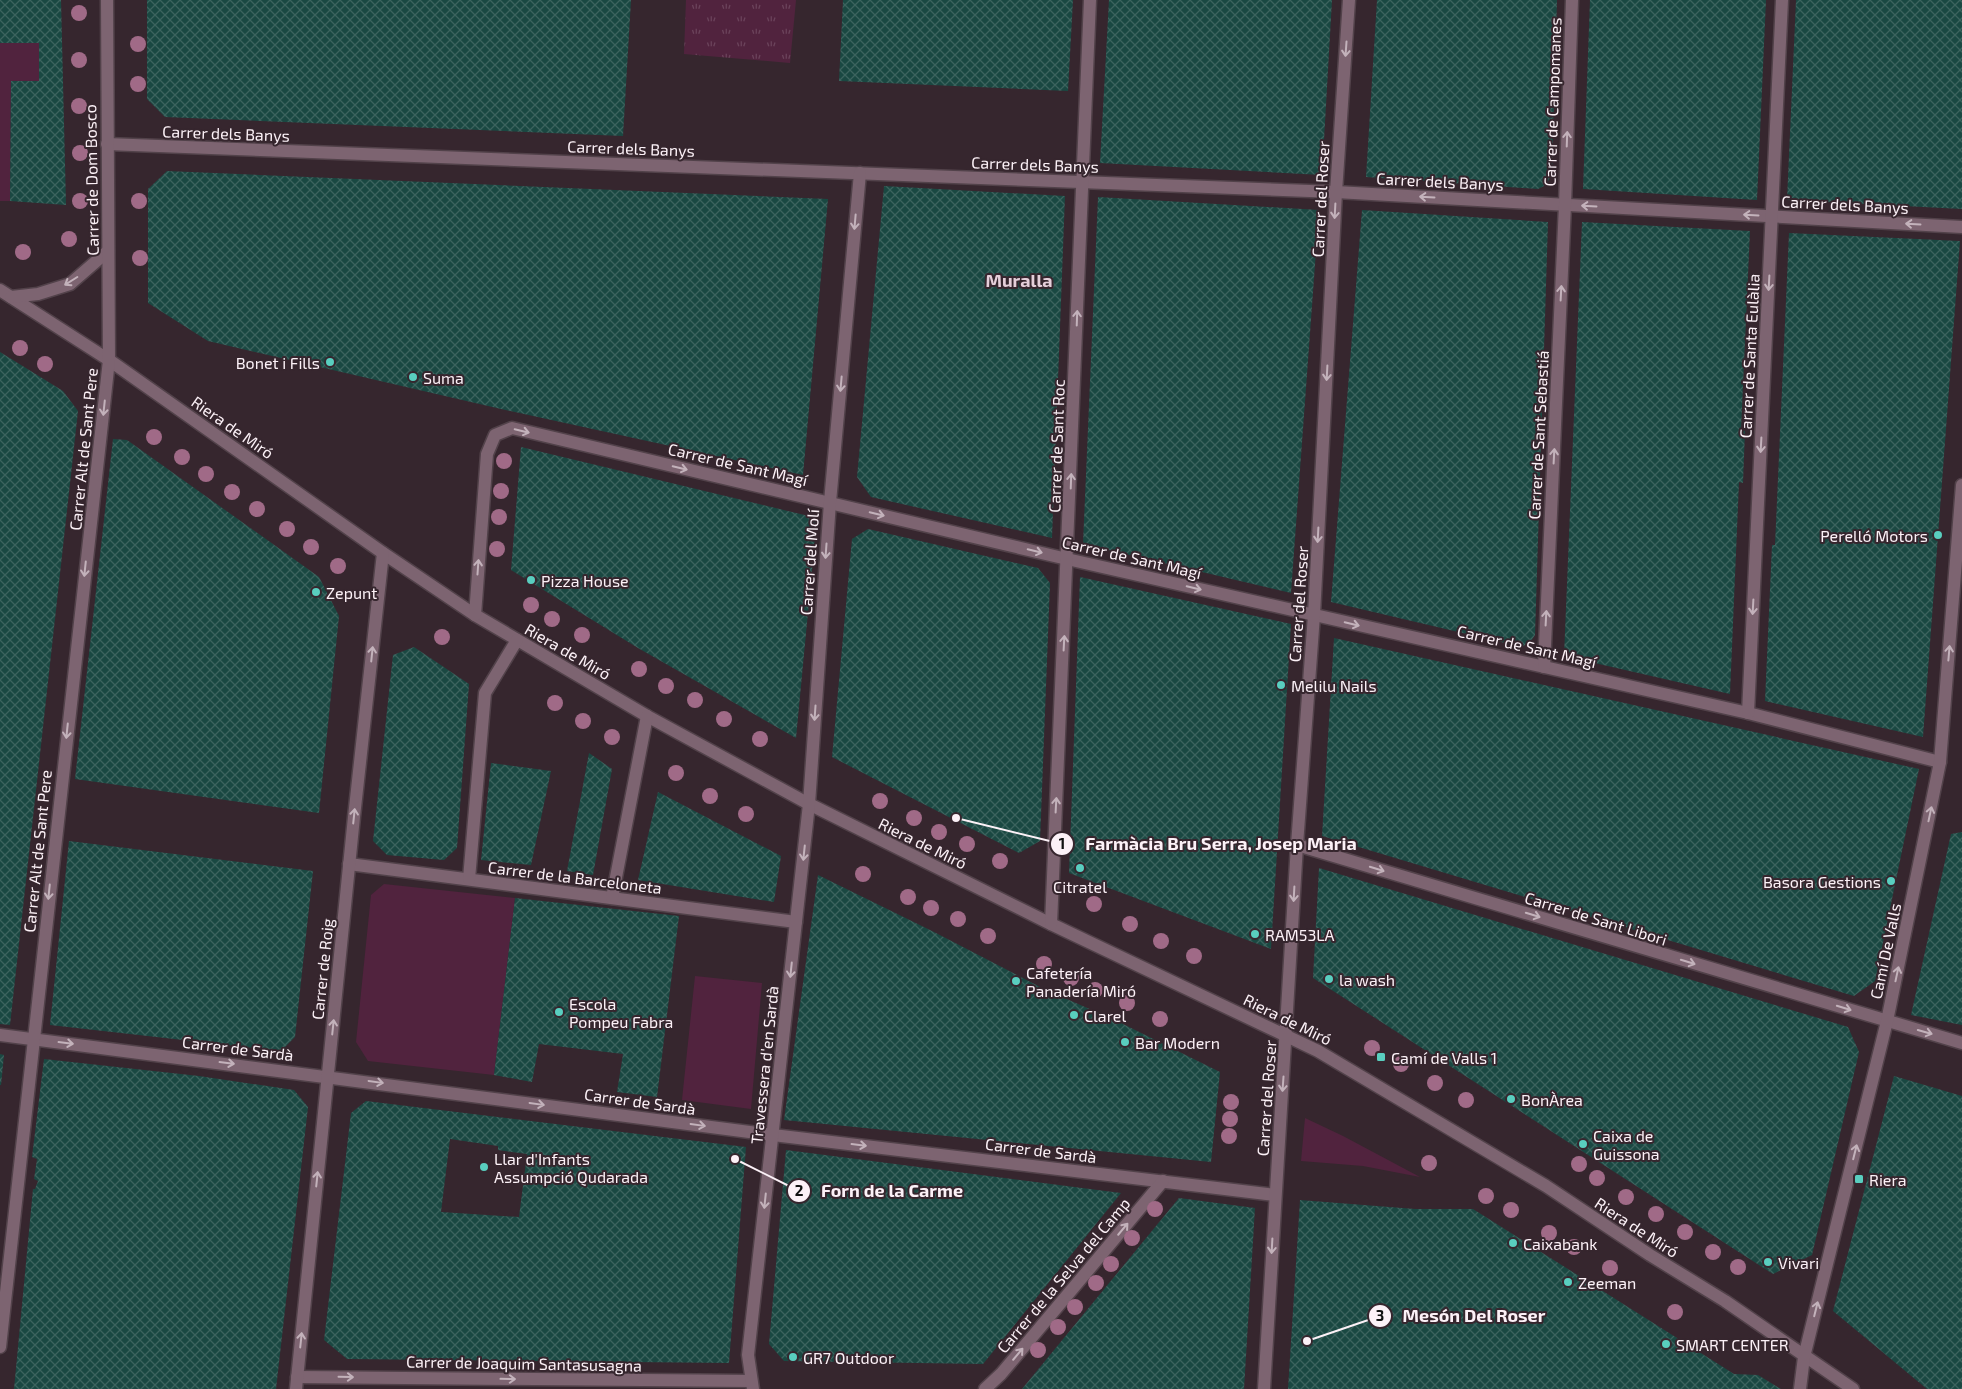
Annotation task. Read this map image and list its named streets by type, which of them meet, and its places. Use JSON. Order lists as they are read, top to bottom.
{
  "streets": {
    "street": [
      "Carrer de Campomanes",
      "Carrer dels Banys",
      "Carrer de Dom Bosco",
      "Carrer del Roser",
      "Carrer de Santa Eulàlia",
      "Riera de Miró",
      "Carrer de Sant Sebastiá",
      "Carrer de Sant Roc",
      "Carrer Alt de Sant Pere",
      "Carrer de Sant Magí",
      "Carrer del Molí",
      "Carrer de la Barceloneta",
      "Carrer de Sant Libori",
      "Camí De Valls",
      "Carrer de Roig",
      "Carrer de Sardà",
      "Travessera d'en Sardà",
      "Carrer de la Selva del Camp",
      "Carrer de Joaquim Santasusagna"
    ]
  },
  "crossings": [
    ["Carrer de Campomanes", "Carrer dels Banys"],
    ["Carrer de Campomanes", "Carrer de Sant Sebastiá"],
    ["Carrer dels Banys", "Carrer de Dom Bosco"],
    ["Carrer dels Banys", "Carrer del Roser"],
    ["Carrer dels Banys", "Carrer de Santa Eulàlia"],
    ["Carrer dels Banys", "Carrer de Sant Sebastiá"],
    ["Carrer dels Banys", "Carrer de Sant Roc"],
    ["Carrer dels Banys", "Carrer del Molí"],
    ["Carrer de Dom Bosco", "Riera de Miró"],
    ["Carrer de Dom Bosco", "Carrer Alt de Sant Pere"],
    ["Carrer del Roser", "Riera de Miró"],
    ["Carrer del Roser", "Carrer de Sant Magí"],
    ["Carrer del Roser", "Carrer de Sant Libori"],
    ["Carrer del Roser", "Carrer de Sardà"],
    ["Carrer de Santa Eulàlia", "Carrer de Sant Magí"],
    ["Riera de Miró", "Carrer de Sant Roc"],
    ["Riera de Miró", "Carrer Alt de Sant Pere"],
    ["Riera de Miró", "Carrer de Sant Magí"],
    ["Riera de Miró", "Carrer del Molí"],
    ["Riera de Miró", "Camí De Valls"],
    ["Riera de Miró", "Carrer de Roig"],
    ["Riera de Miró", "Travessera d'en Sardà"],
    ["Carrer de Sant Sebastiá", "Carrer de Sant Magí"],
    ["Carrer de Sant Roc", "Carrer de Sant Magí"],
    ["Carrer Alt de Sant Pere", "Carrer de Sardà"],
    ["Carrer de Sant Magí", "Carrer del Molí"],
    ["Carrer de Sant Magí", "Camí De Valls"],
    ["Carrer del Molí", "Travessera d'en Sardà"],
    ["Carrer de la Barceloneta", "Carrer de Roig"],
    ["Carrer de la Barceloneta", "Travessera d'en Sardà"],
    ["Carrer de Sant Libori", "Camí De Valls"],
    ["Carrer de Roig", "Carrer de Sardà"],
    ["Carrer de Roig", "Carrer de Joaquim Santasusagna"],
    ["Carrer de Sardà", "Travessera d'en Sardà"],
    ["Carrer de Sardà", "Carrer de la Selva del Camp"],
    ["Travessera d'en Sardà", "Carrer de Joaquim Santasusagna"]
  ],
  "one_way": [
    "Carrer de Campomanes",
    "Carrer del Roser",
    "Carrer de Santa Eulàlia",
    "Carrer de Sant Sebastiá",
    "Carrer de Sant Roc",
    "Carrer Alt de Sant Pere",
    "Carrer de Sant Magí",
    "Carrer del Molí",
    "Carrer de Sant Libori",
    "Camí De Valls",
    "Carrer de Roig",
    "Carrer de Sardà",
    "Travessera d'en Sardà",
    "Carrer de la Selva del Camp",
    "Carrer de Joaquim Santasusagna"
  ],
  "districts": ["Muralla"],
  "places": {
    "other": [
      "Bonet i Fills",
      "Suma",
      "Perelló Motors",
      "Pizza House",
      "Zepunt",
      "Melilu Nails",
      "Farmàcia Bru Serra, Josep Maria",
      "Citratel",
      "Basora Gestions",
      "RAM53LA",
      "la wash",
      "Cafetería Panadería Miró",
      "Escola Pompeu Fabra",
      "Clarel",
      "Bar Modern",
      "BonÀrea",
      "Caixa de Guissona",
      "Forn de la Carme",
      "Llar d'Infants Assumpció Qudarada",
      "Caixabank",
      "Vivari",
      "Zeeman",
      "Mesón Del Roser",
      "SMART CENTER",
      "GR7 Outdoor"
    ],
    "transit": ["Camí de Valls 1", "Riera"]
  }
}
